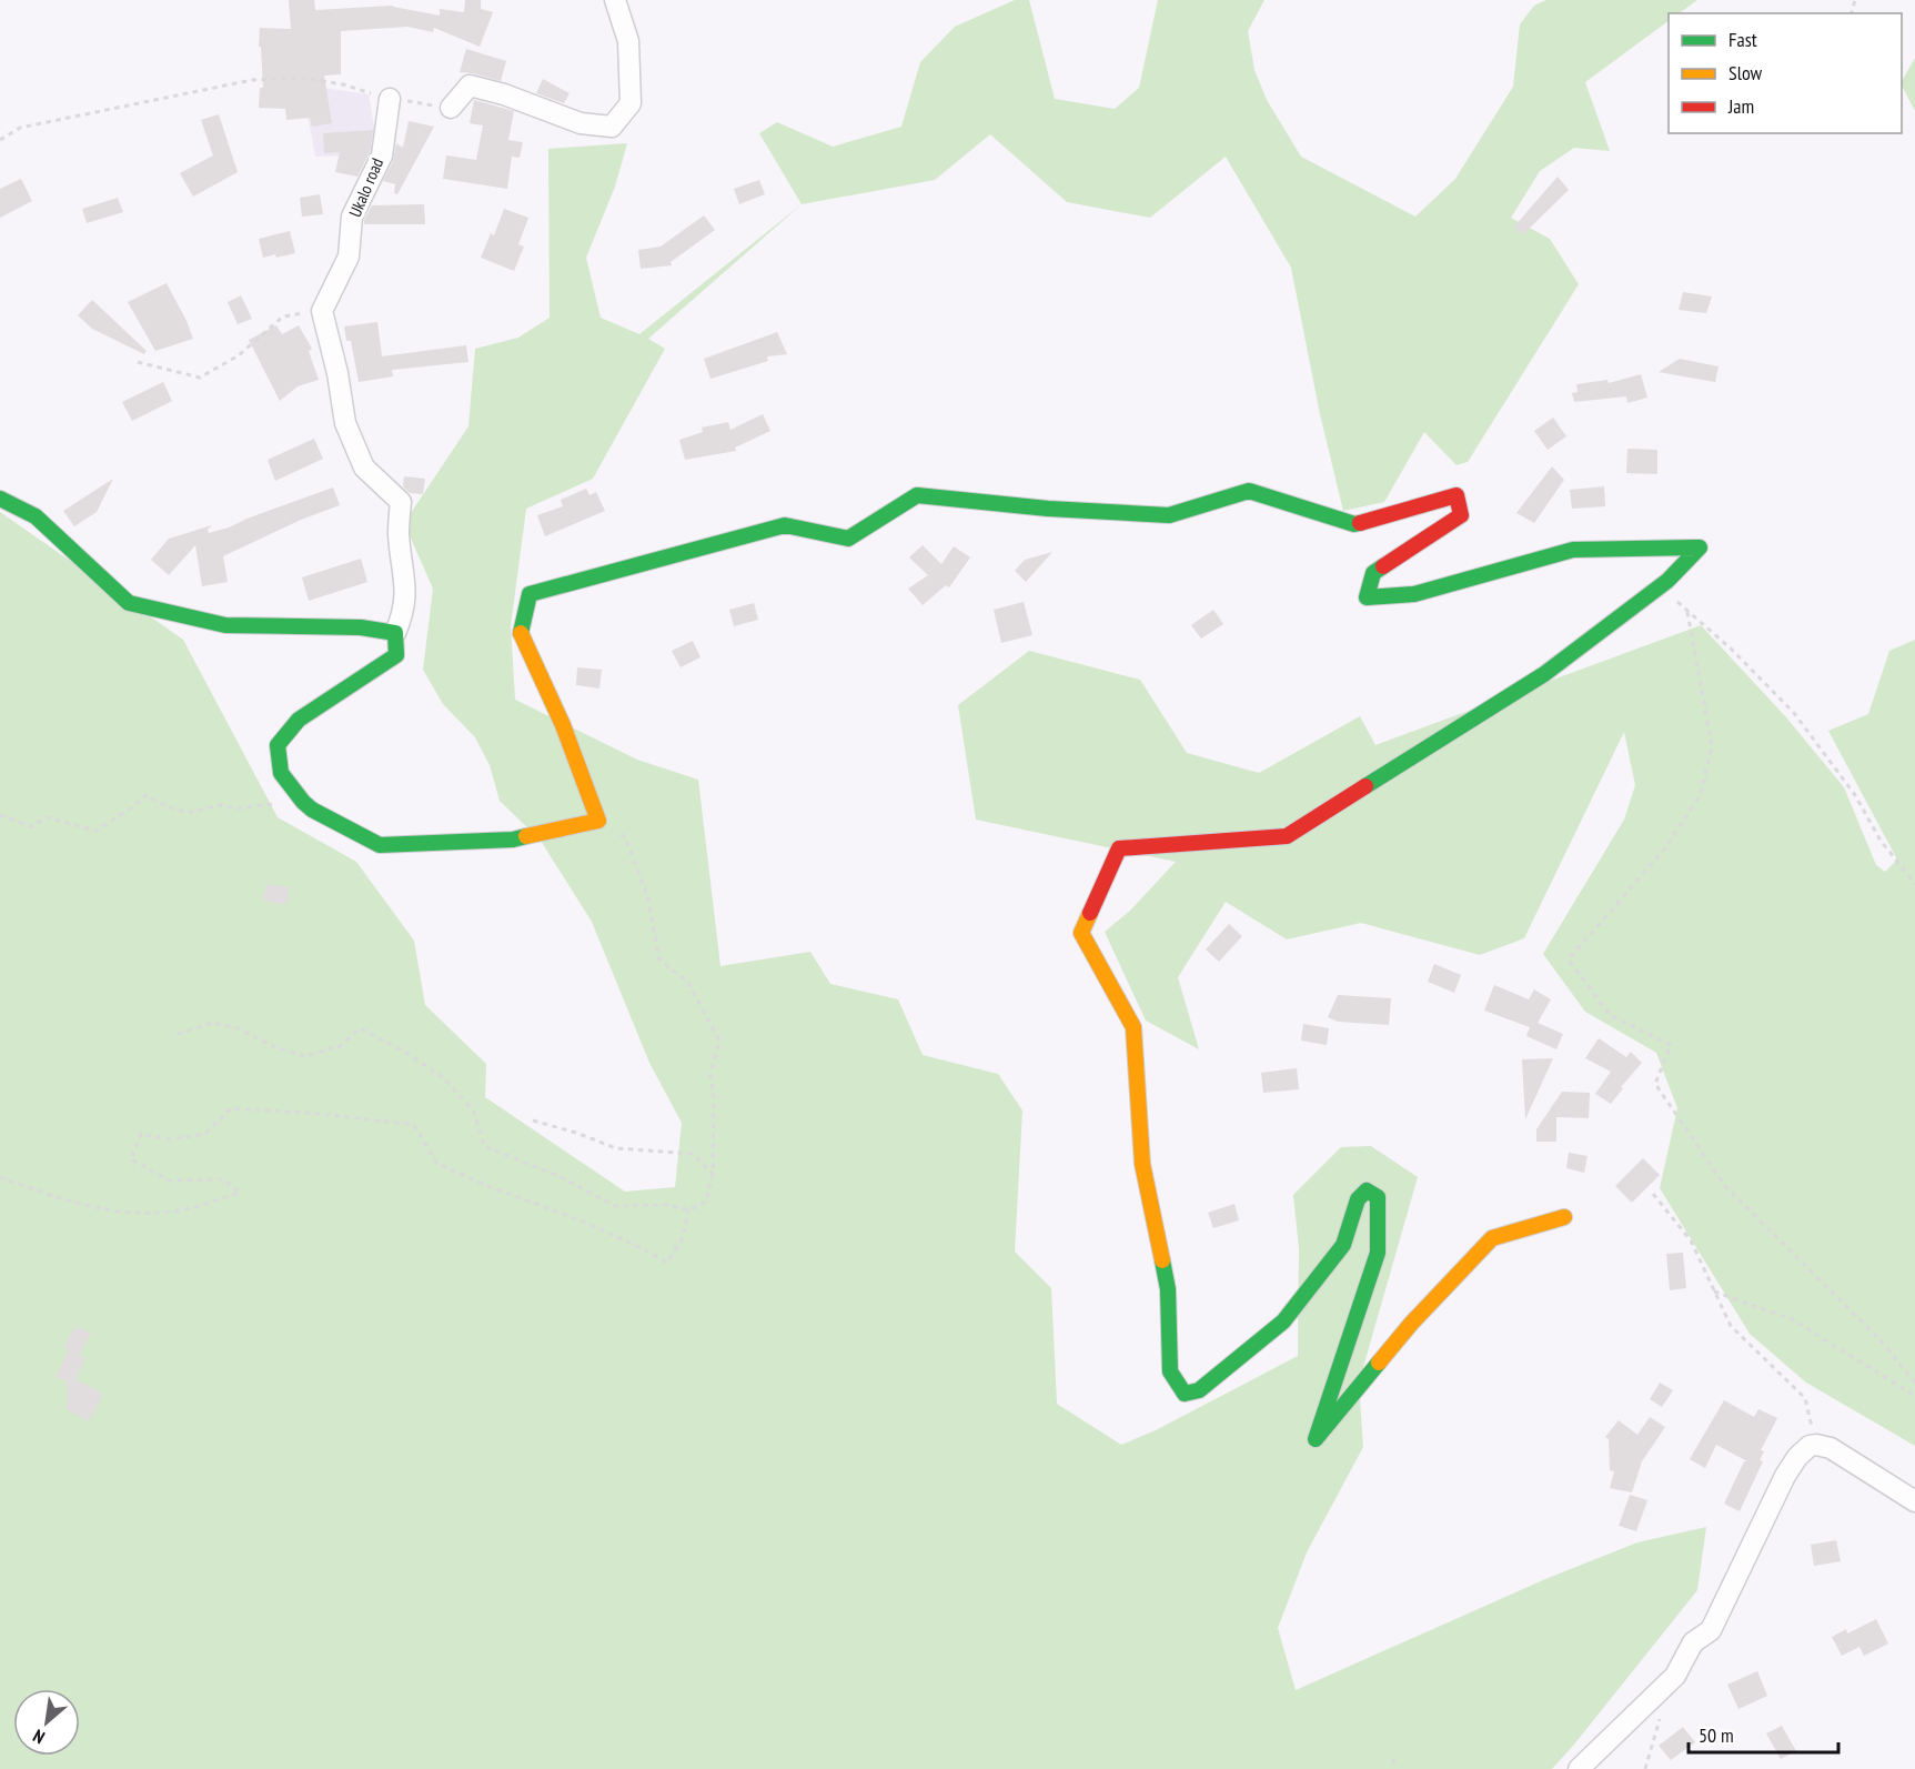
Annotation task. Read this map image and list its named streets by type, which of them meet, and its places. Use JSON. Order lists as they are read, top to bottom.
{
  "streets": {
    "street": ["Ukalo road"]
  },
  "legend": ["Fast", "Slow", "Jam"],
  "scale_bar": "50 m",
  "north": "bottom left"
}
